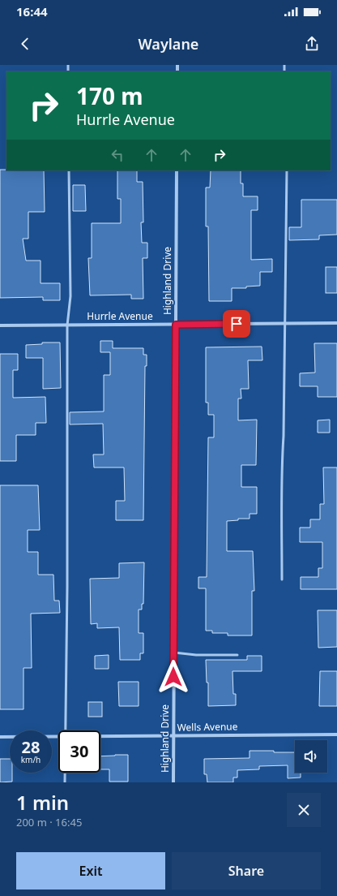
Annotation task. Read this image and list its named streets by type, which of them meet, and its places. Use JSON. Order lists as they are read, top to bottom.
{
  "streets": {
    "street": ["Highland Drive", "Hurrle Avenue", "Wells Avenue"]
  },
  "crossings": [
    ["Highland Drive", "Hurrle Avenue"],
    ["Highland Drive", "Wells Avenue"]
  ],
  "page": {
    "status": "16:44",
    "header": "Waylane",
    "turn": ["170 m", "Hurrle Avenue"],
    "speed": "28 km/h",
    "limit": "30",
    "heading": ["1 min", "200 m · 16:45"],
    "buttons": ["Exit", "Share"]
  }
}
